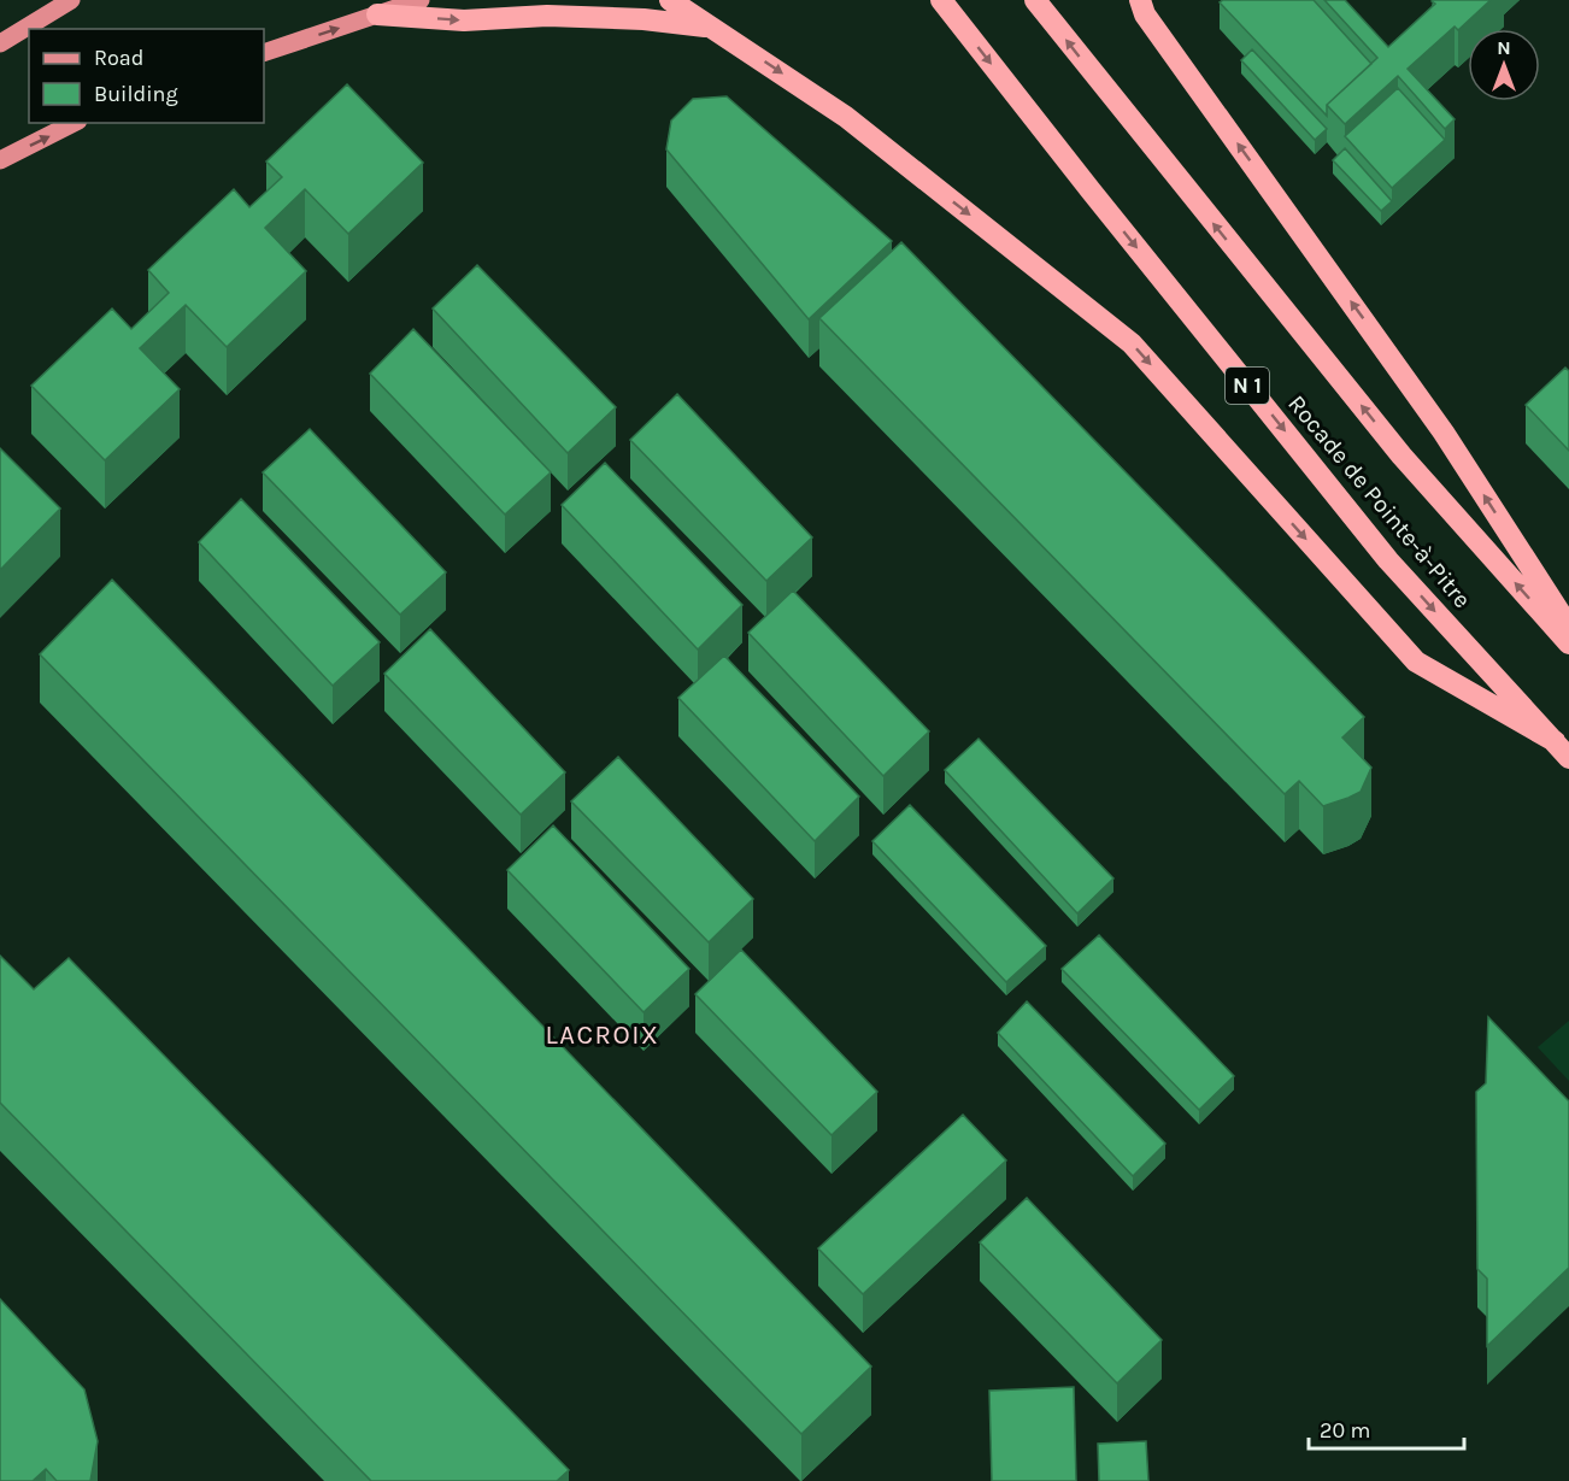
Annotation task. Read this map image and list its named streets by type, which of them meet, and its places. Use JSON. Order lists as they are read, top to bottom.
{
  "streets": {
    "highway": ["N 1", "Rocade de Pointe-à-Pitre"]
  },
  "districts": ["LACROIX"],
  "legend": ["Road", "Building"],
  "scale_bar": "20 m",
  "north": "top"
}
